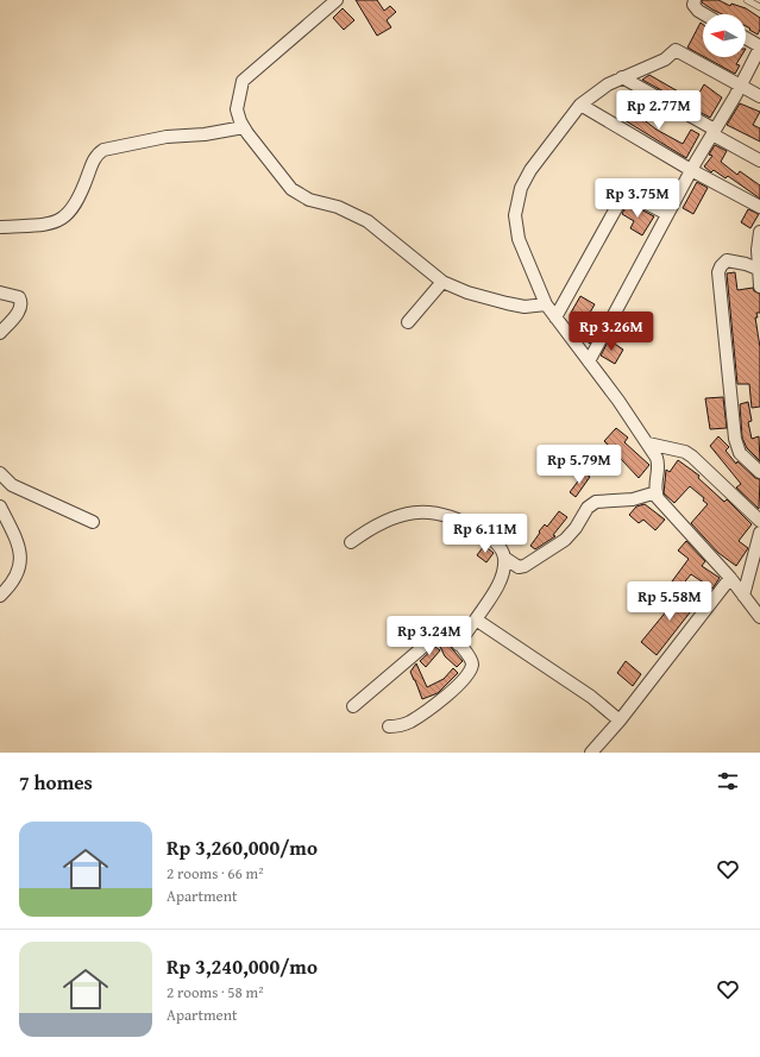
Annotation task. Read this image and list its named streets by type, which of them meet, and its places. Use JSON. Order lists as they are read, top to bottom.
{
  "north": "left",
  "page": {
    "price": [
      "Rp 2.77M",
      "Rp 3.75M",
      "Rp 3.26M",
      "Rp 5.79M",
      "Rp 6.11M",
      "Rp 5.58M",
      "Rp 3.24M"
    ],
    "heading": "7 homes",
    "list": [
      {
        "name": "Rp 3,260,000/mo",
        "note": "2 rooms · 66 m² · Apartment"
      },
      {
        "name": "Rp 3,240,000/mo",
        "note": "2 rooms · 58 m² · Apartment"
      }
    ]
  }
}
